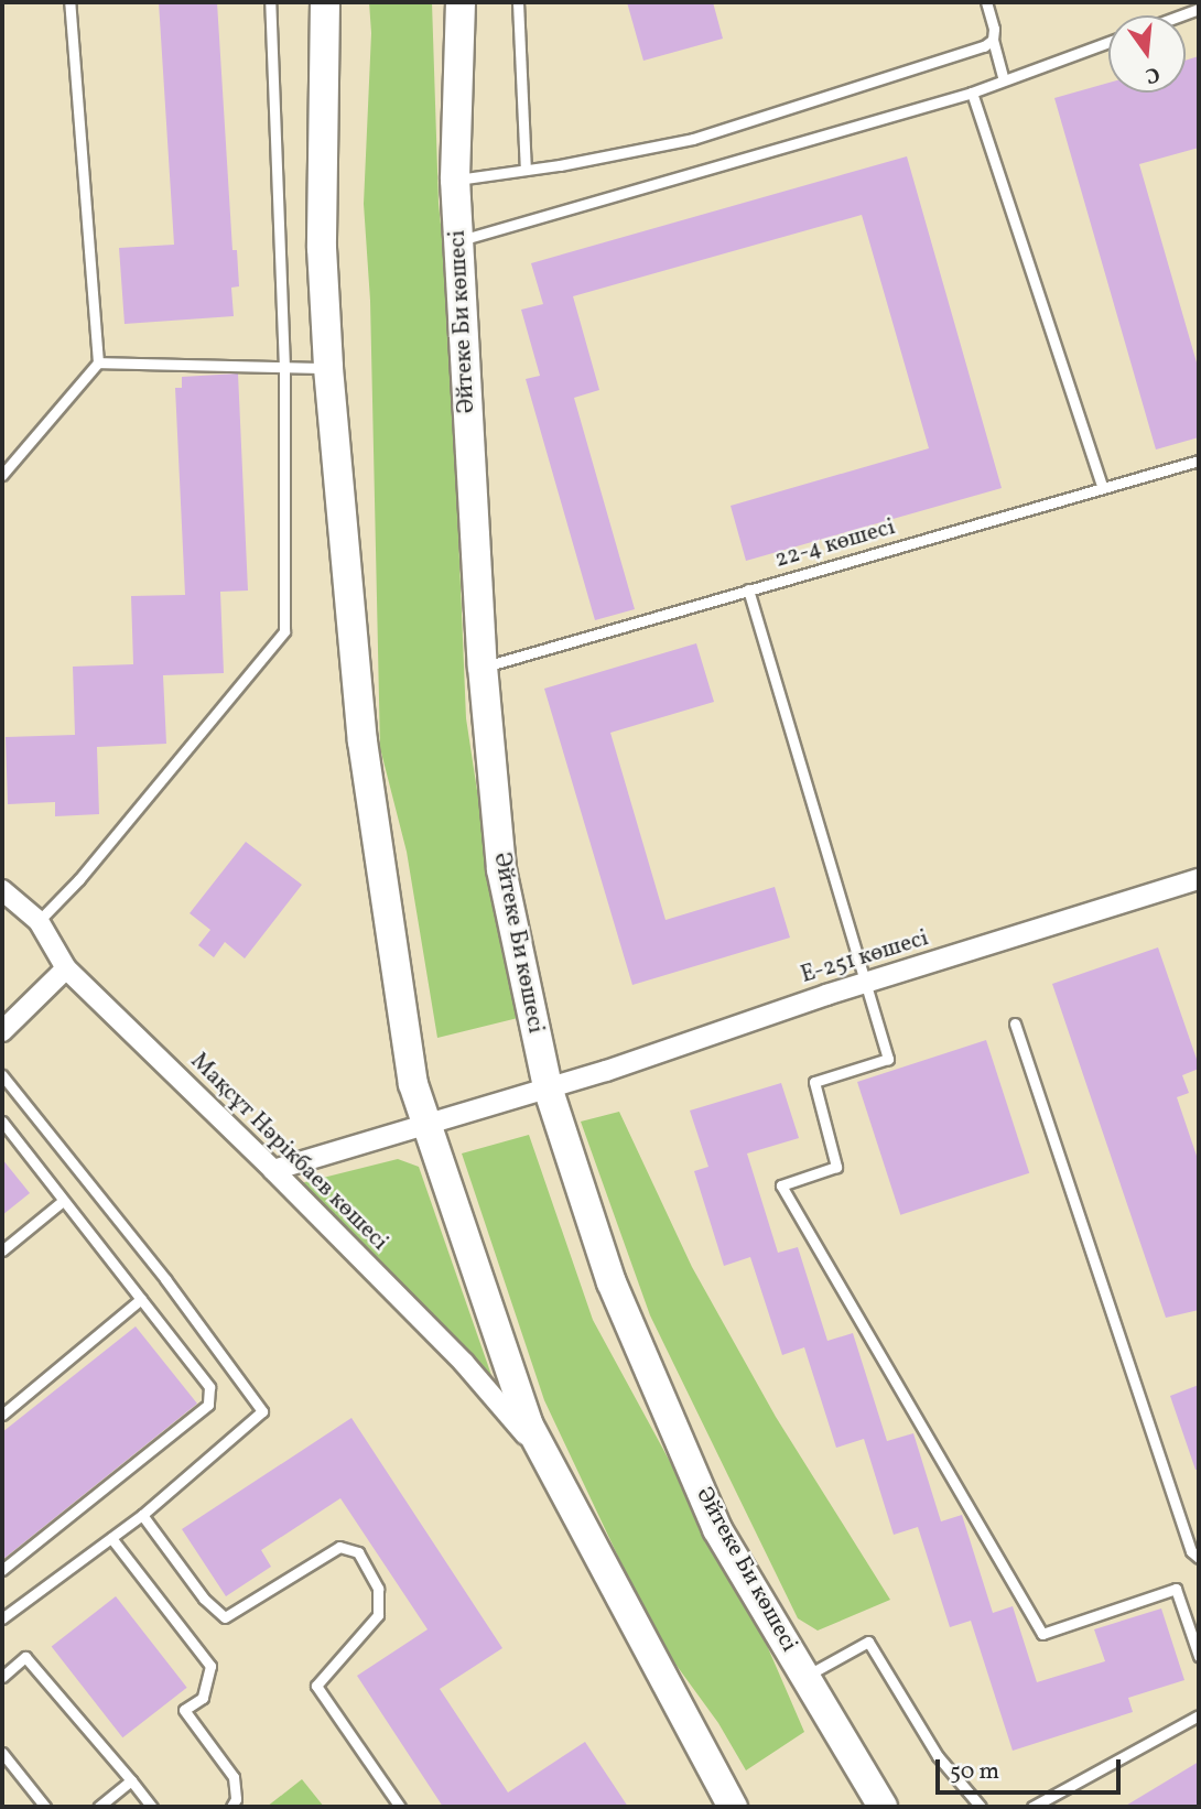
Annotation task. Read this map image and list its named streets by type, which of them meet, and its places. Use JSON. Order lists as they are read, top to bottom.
{
  "streets": {
    "street": ["Әйтеке Би көшесі", "Е-251 көшесі", "Мақсұт Нәрікбаев көшесі"],
    "lane": ["22-4 көшесі"]
  },
  "crossings": [
    ["Әйтеке Би көшесі", "22-4 көшесі"],
    ["Әйтеке Би көшесі", "Е-251 көшесі"],
    ["Е-251 көшесі", "Мақсұт Нәрікбаев көшесі"]
  ],
  "scale_bar": "50 m",
  "north": "bottom"
}
